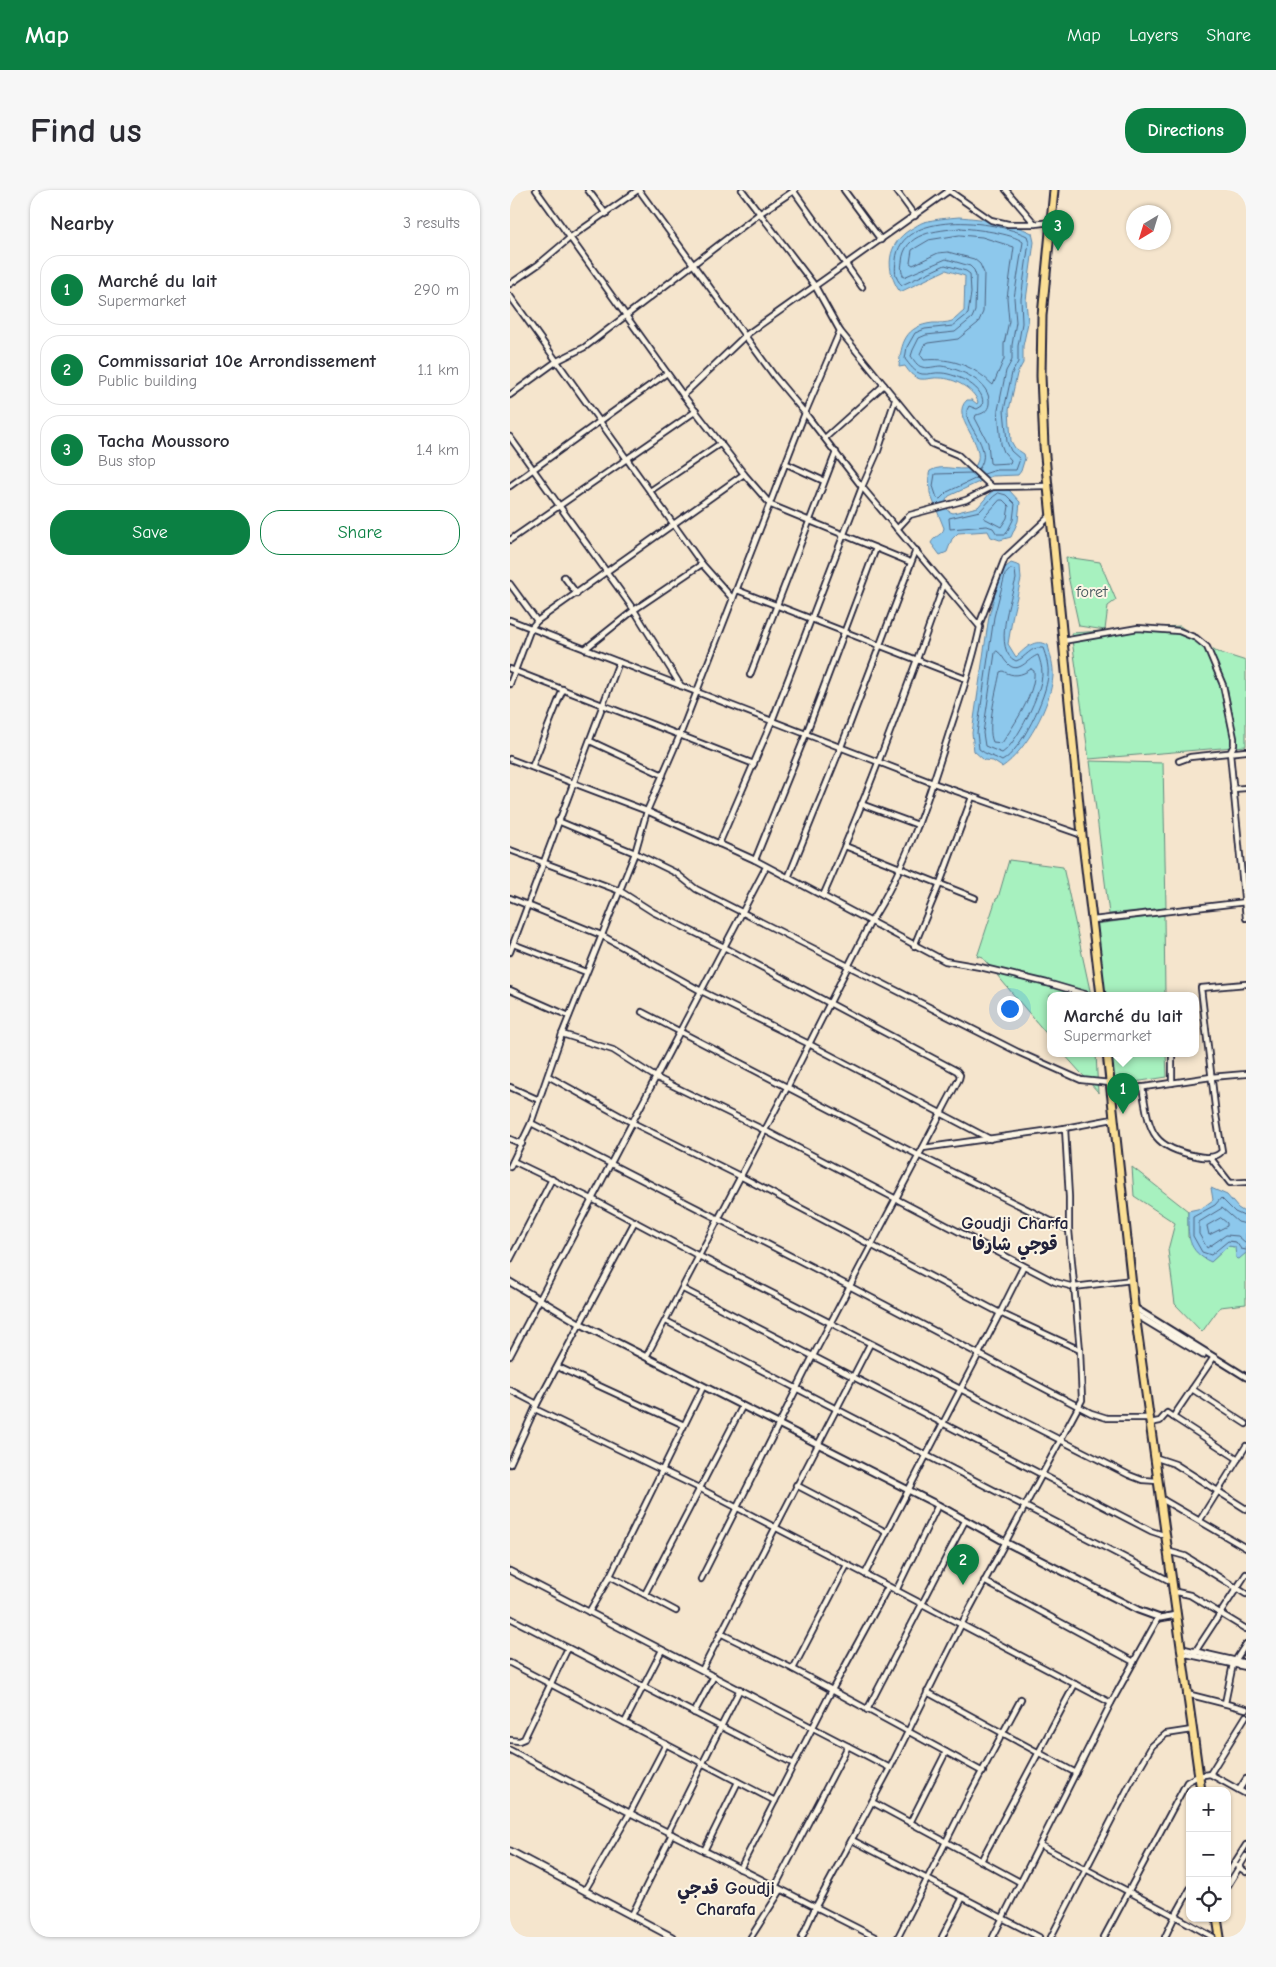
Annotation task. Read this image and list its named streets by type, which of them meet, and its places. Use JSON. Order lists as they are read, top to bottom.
{
  "districts": ["Goudji Charfa قوجي شارفا", "قدجي Goudji Charafa"],
  "parks": ["foret"],
  "north": "bottom left",
  "page": {
    "header": "Map",
    "nav": ["Map", "Layers", "Share"],
    "buttons": [
      "Directions",
      ["Save", "Share"]
    ],
    "title": "Find us",
    "heading": ["Nearby", "3 results"],
    "pins": ["3", "1", "2"],
    "list": [
      {
        "mark": "1",
        "name": "Marché du lait",
        "note": "Supermarket",
        "value": "290 m"
      },
      {
        "mark": "2",
        "name": "Commissariat 10e Arrondissement",
        "note": "Public building",
        "value": "1.1 km"
      },
      {
        "mark": "3",
        "name": "Tacha Moussoro",
        "note": "Bus stop",
        "value": "1.4 km"
      }
    ],
    "popup": ["Marché du lait", "Supermarket"],
    "map_buttons": ["+", "−"]
  }
}
